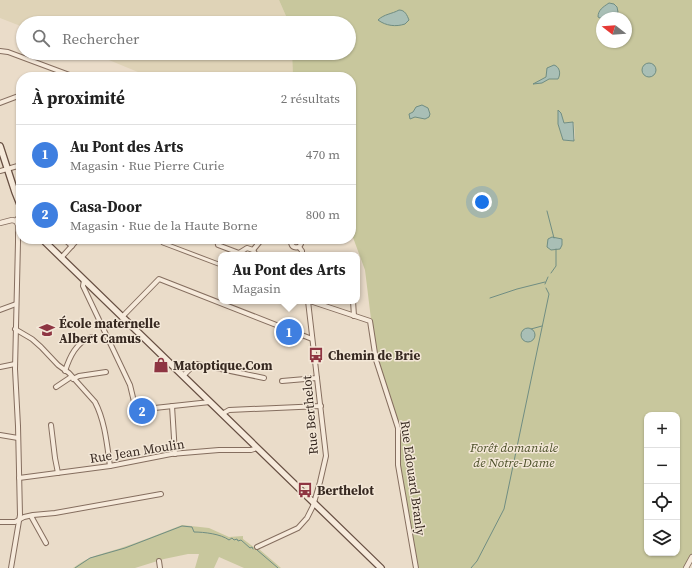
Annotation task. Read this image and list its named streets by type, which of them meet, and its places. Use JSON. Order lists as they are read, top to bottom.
{
  "streets": {
    "street": ["Rue Berthelot", "Rue Jean Moulin", "Rue Edouard Branly"]
  },
  "parks": ["Forêt domaniale de Notre-Dame"],
  "places": {
    "school or university": ["École maternelle Albert Camus"],
    "bus stop": ["Chemin de Brie", "Berthelot"],
    "shop": ["Matoptique.Com"]
  },
  "north": "left",
  "page": {
    "search": "Rechercher",
    "heading": ["À proximité", "2 résultats"],
    "list": [
      {
        "mark": "1",
        "name": "Au Pont des Arts",
        "note": "Magasin · Rue Pierre Curie",
        "value": "470 m"
      },
      {
        "mark": "2",
        "name": "Casa-Door",
        "note": "Magasin · Rue de la Haute Borne",
        "value": "800 m"
      }
    ],
    "popup": ["Au Pont des Arts", "Magasin"],
    "pins": ["1", "2"],
    "map_buttons": ["+", "−"]
  }
}
